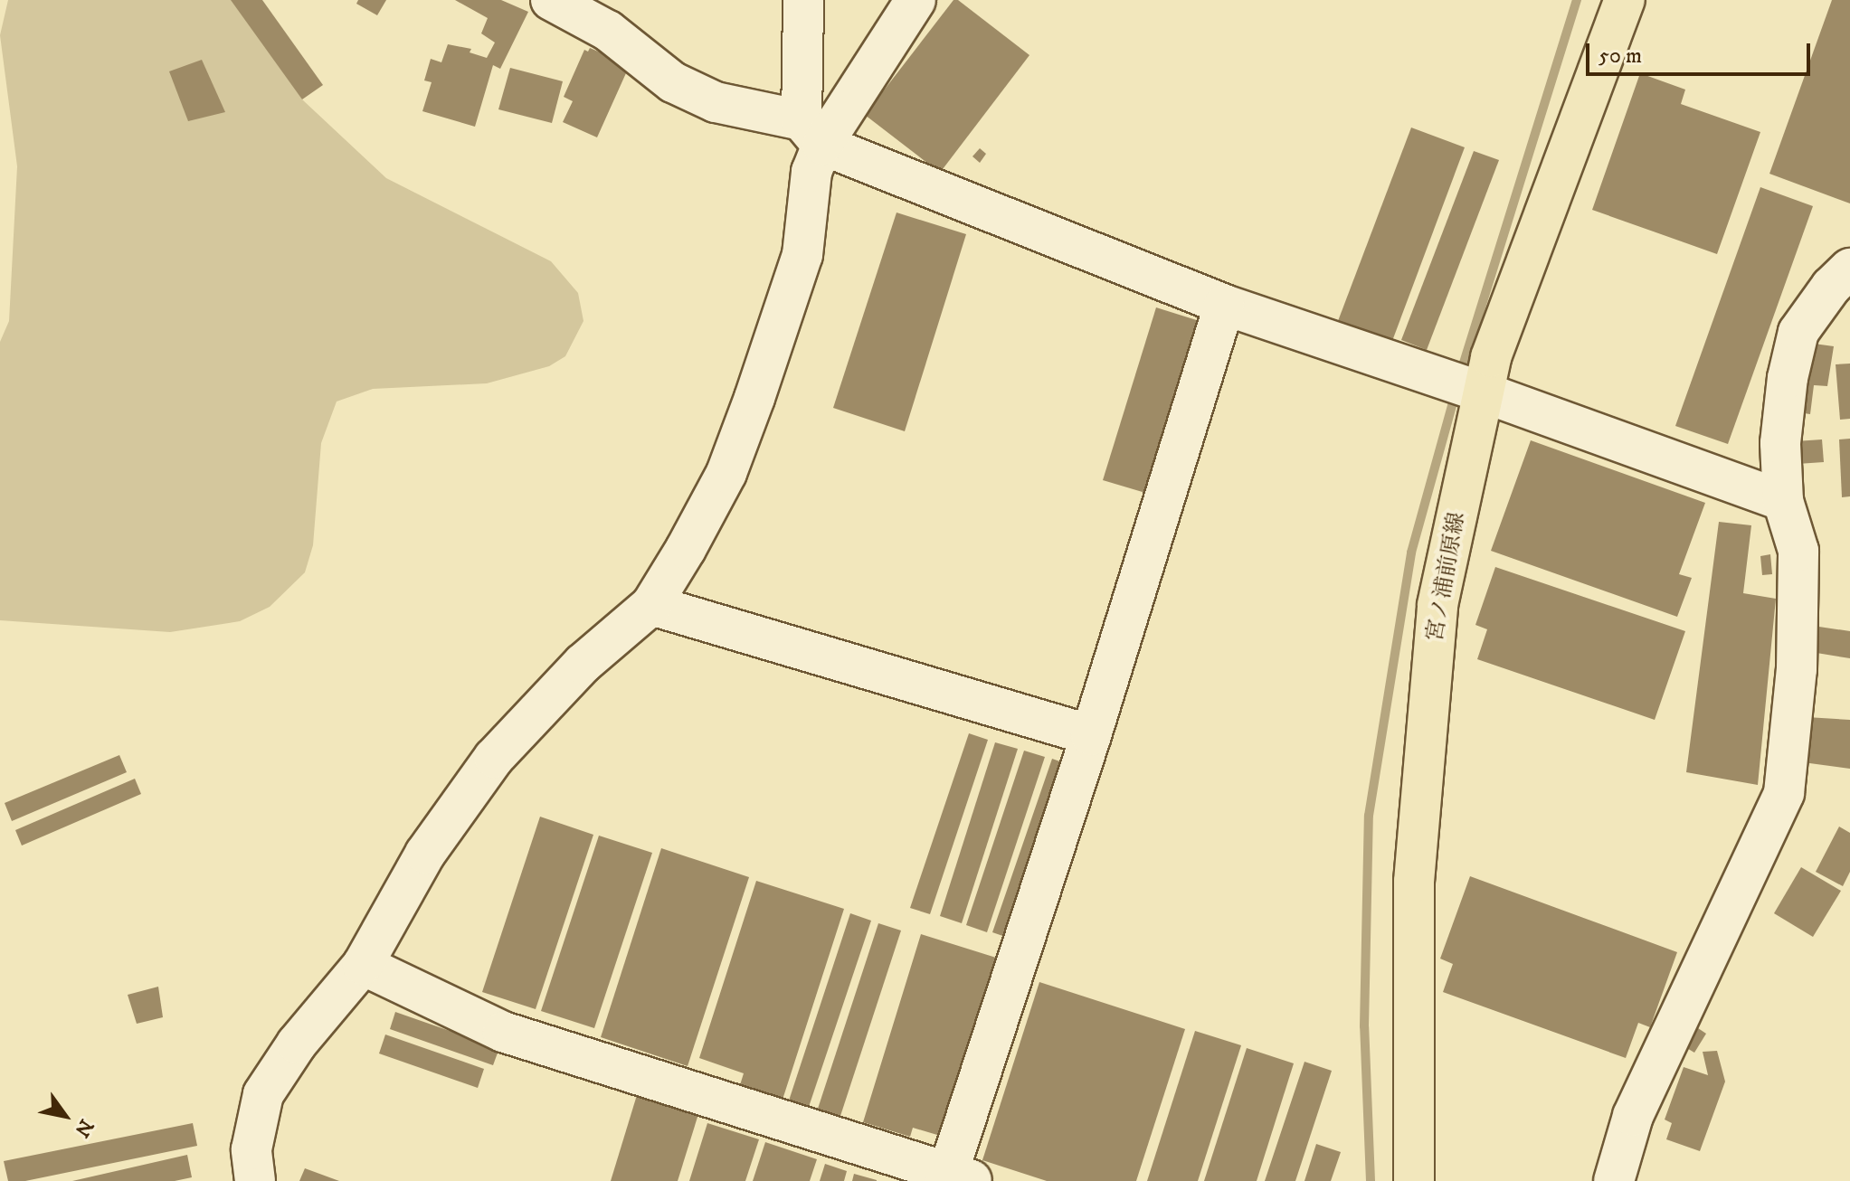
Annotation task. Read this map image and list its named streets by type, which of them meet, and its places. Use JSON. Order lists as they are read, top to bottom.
{
  "streets": {
    "main road": ["宮ノ浦前原線"]
  },
  "scale_bar": "50 m",
  "north": "bottom right"
}
